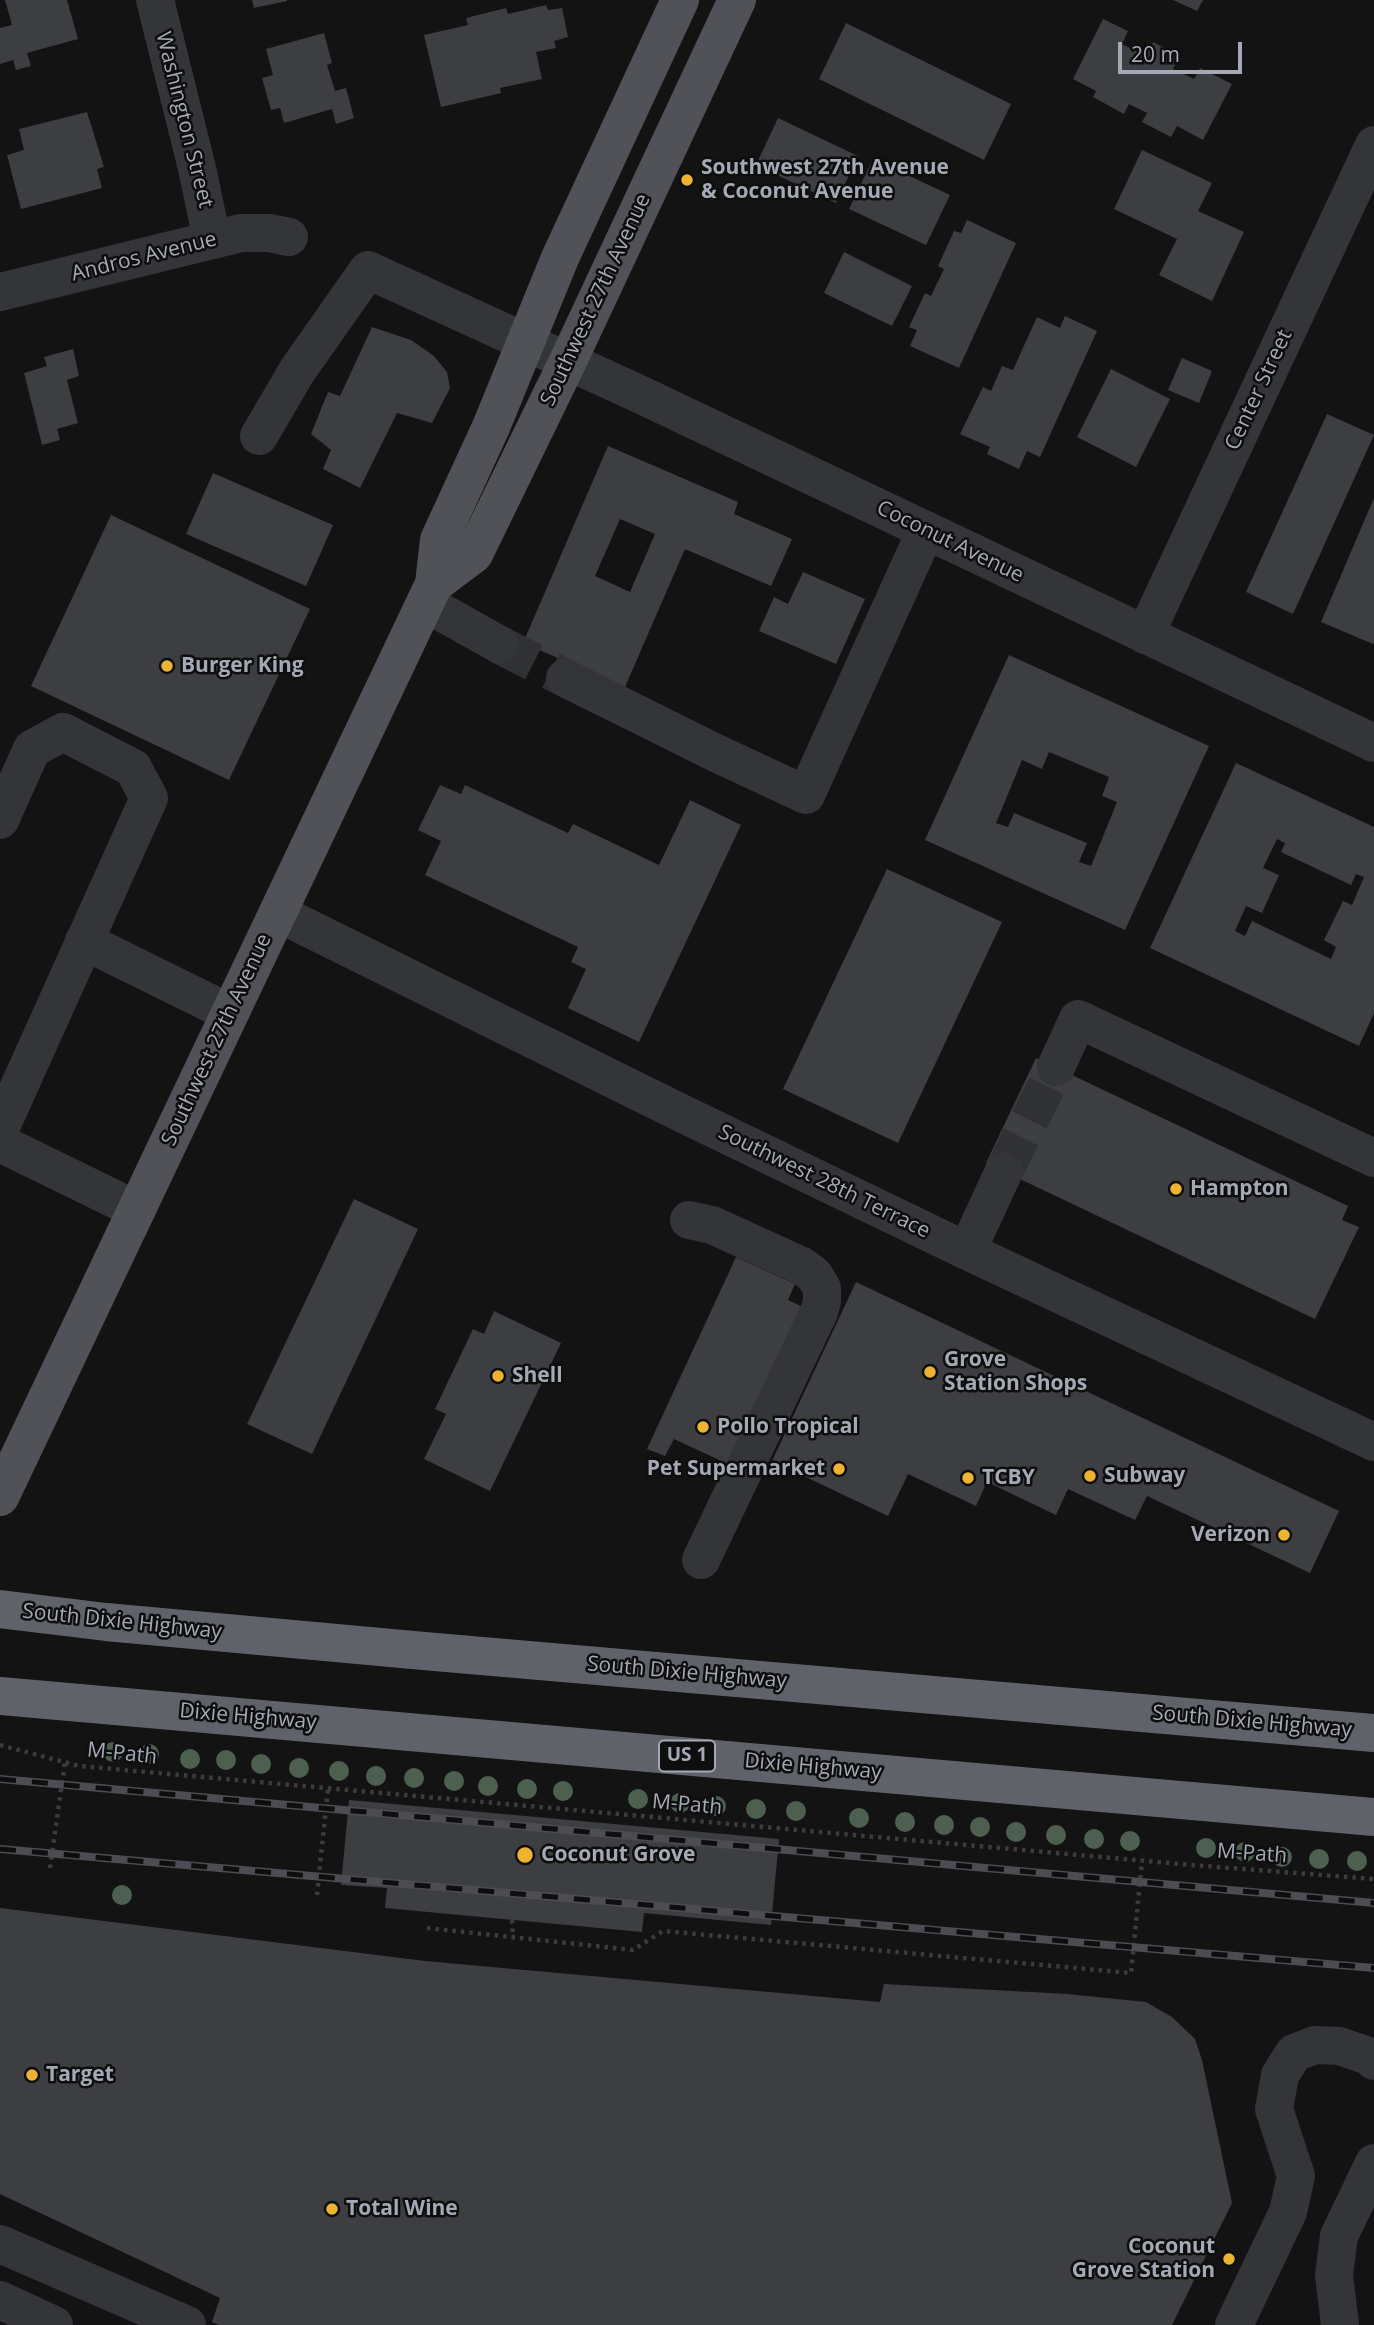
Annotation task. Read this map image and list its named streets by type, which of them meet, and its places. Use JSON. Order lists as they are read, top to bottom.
{
  "streets": {
    "highway": ["South Dixie Highway", "Dixie Highway", "US 1"],
    "main road": ["Southwest 27th Avenue"],
    "street": [
      "Washington Street",
      "Andros Avenue",
      "Center Street",
      "Coconut Avenue",
      "Southwest 28th Terrace"
    ],
    "path": ["M-Path"]
  },
  "crossings": [
    ["Washington Street", "Andros Avenue"],
    ["Southwest 27th Avenue", "Coconut Avenue"],
    ["Southwest 27th Avenue", "Southwest 28th Terrace"],
    ["Center Street", "Coconut Avenue"]
  ],
  "places": [
    "Southwest 27th Avenue & Coconut Avenue",
    "Burger King",
    "Hampton",
    "Grove Station Shops",
    "Shell",
    "Pollo Tropical",
    "Pet Supermarket",
    "Subway",
    "TCBY",
    "Verizon",
    "Coconut Grove",
    "Target",
    "Total Wine",
    "Coconut Grove Station"
  ],
  "scale_bar": "20 m"
}
